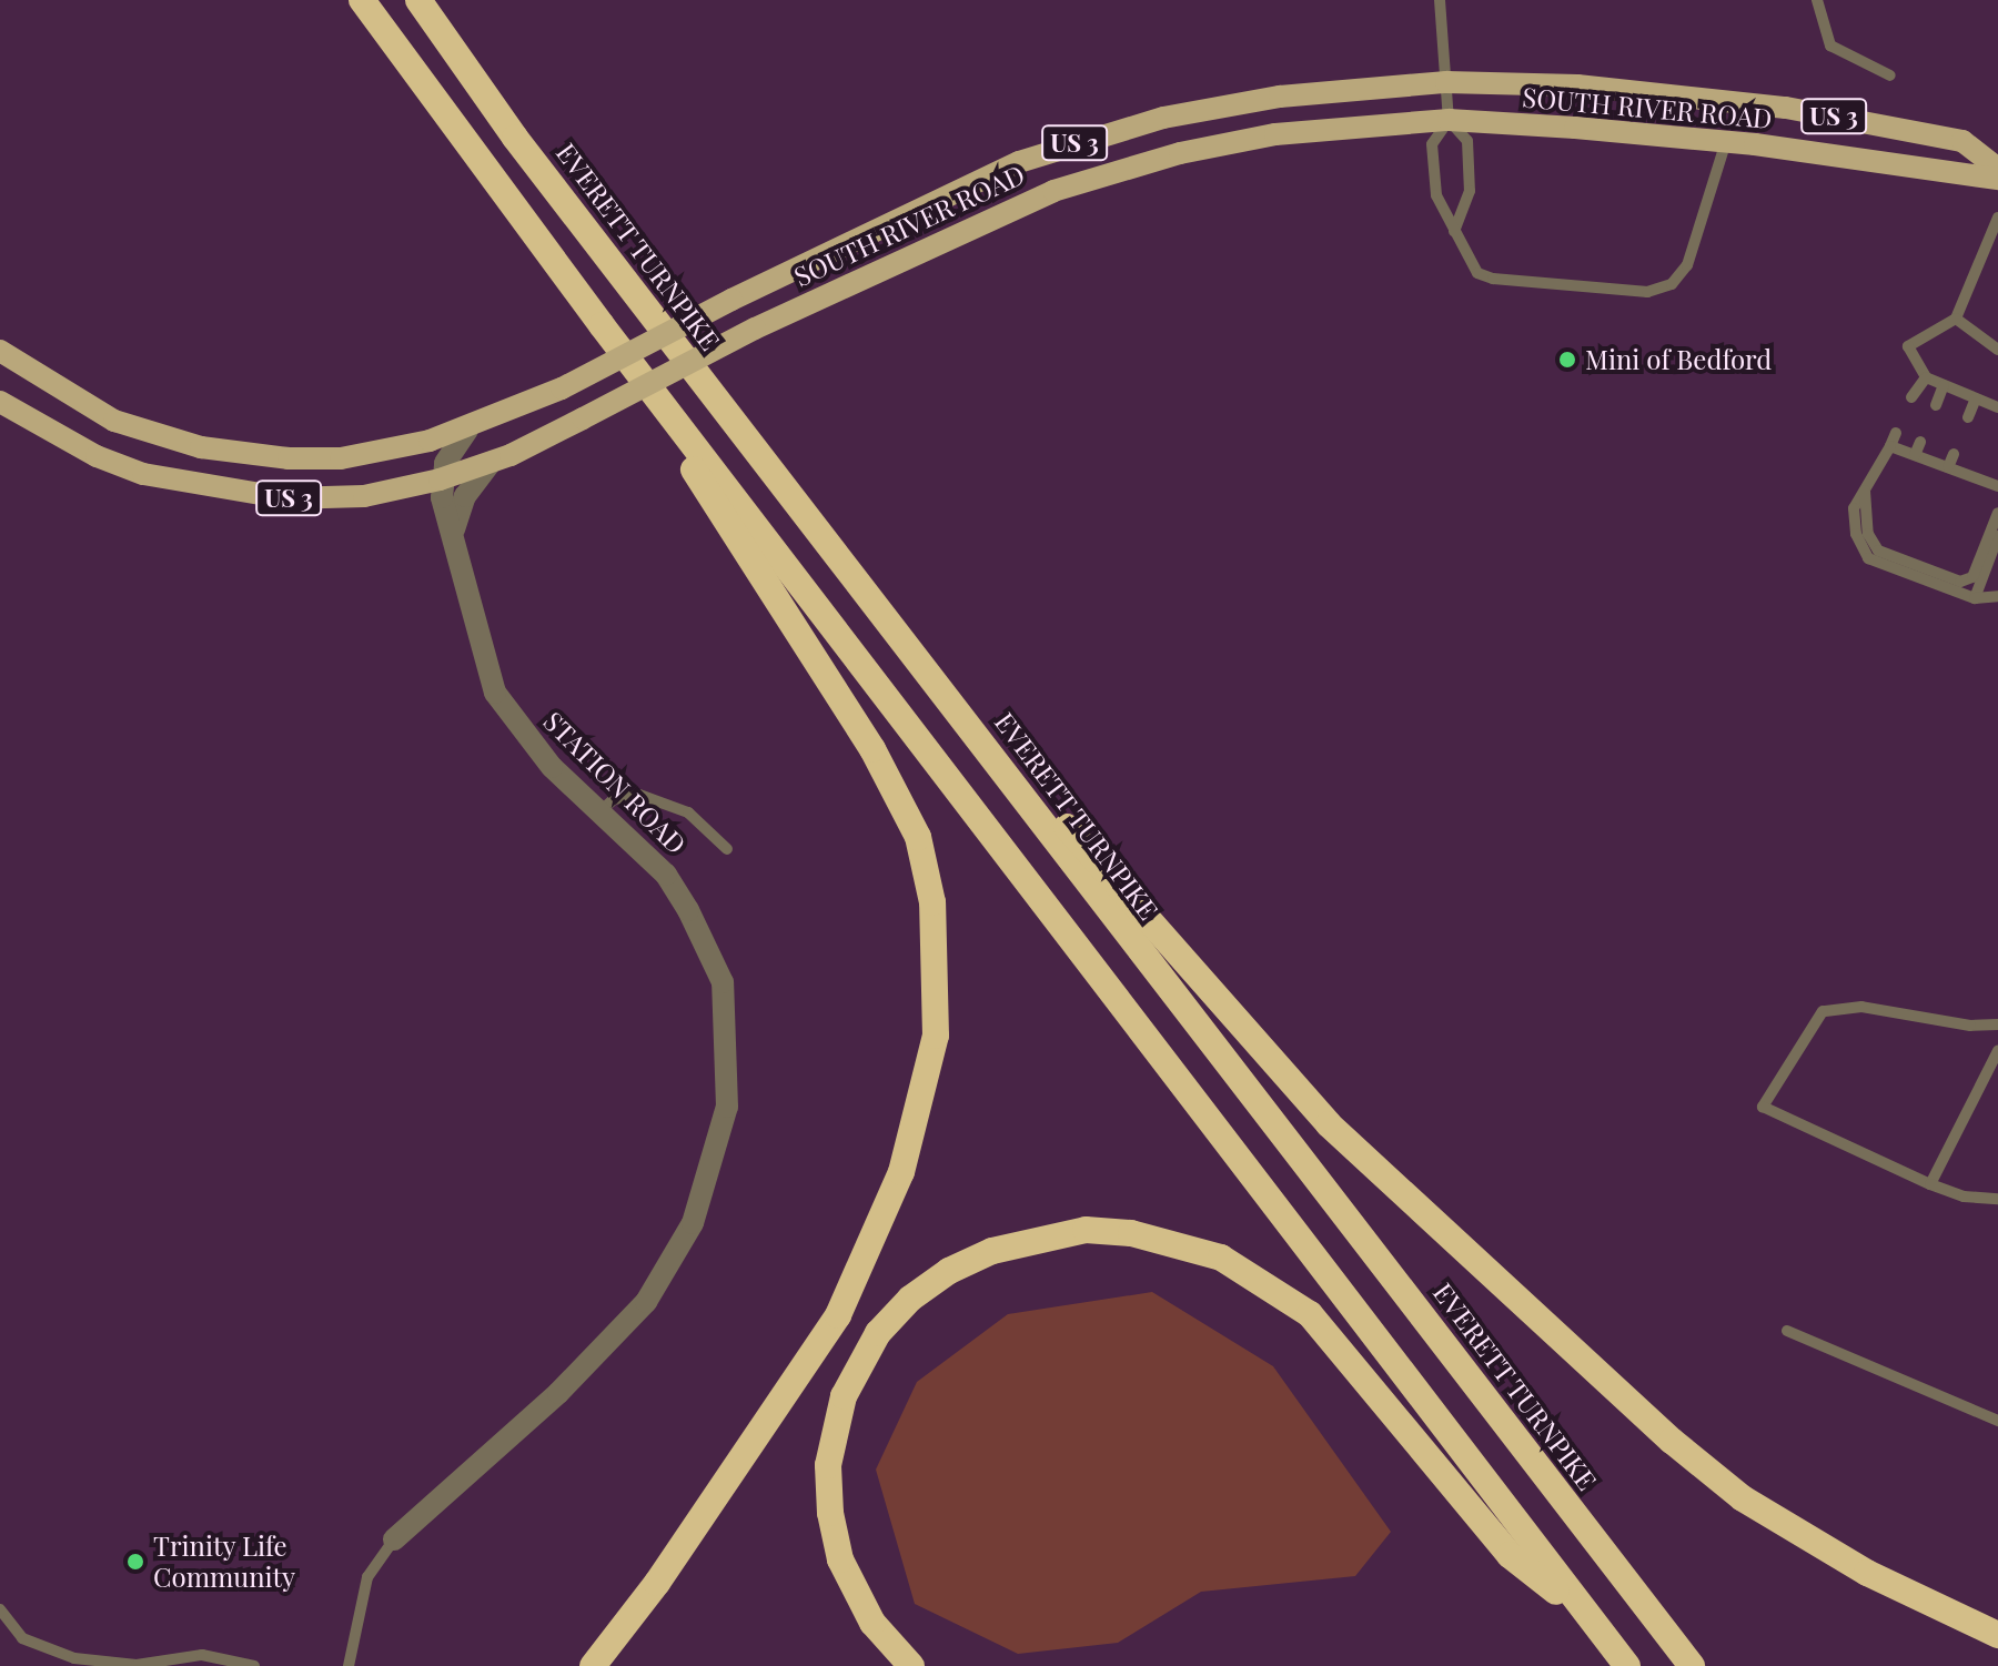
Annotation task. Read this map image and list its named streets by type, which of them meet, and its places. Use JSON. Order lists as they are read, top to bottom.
{
  "streets": {
    "highway": ["EVERETT TURNPIKE"],
    "main road": ["SOUTH RIVER ROAD", "US 3"],
    "street": ["STATION ROAD"]
  },
  "crossings": [
    ["SOUTH RIVER ROAD", "US 3"],
    ["SOUTH RIVER ROAD", "STATION ROAD"]
  ],
  "places": ["Mini of Bedford", "Trinity Life Community"]
}
